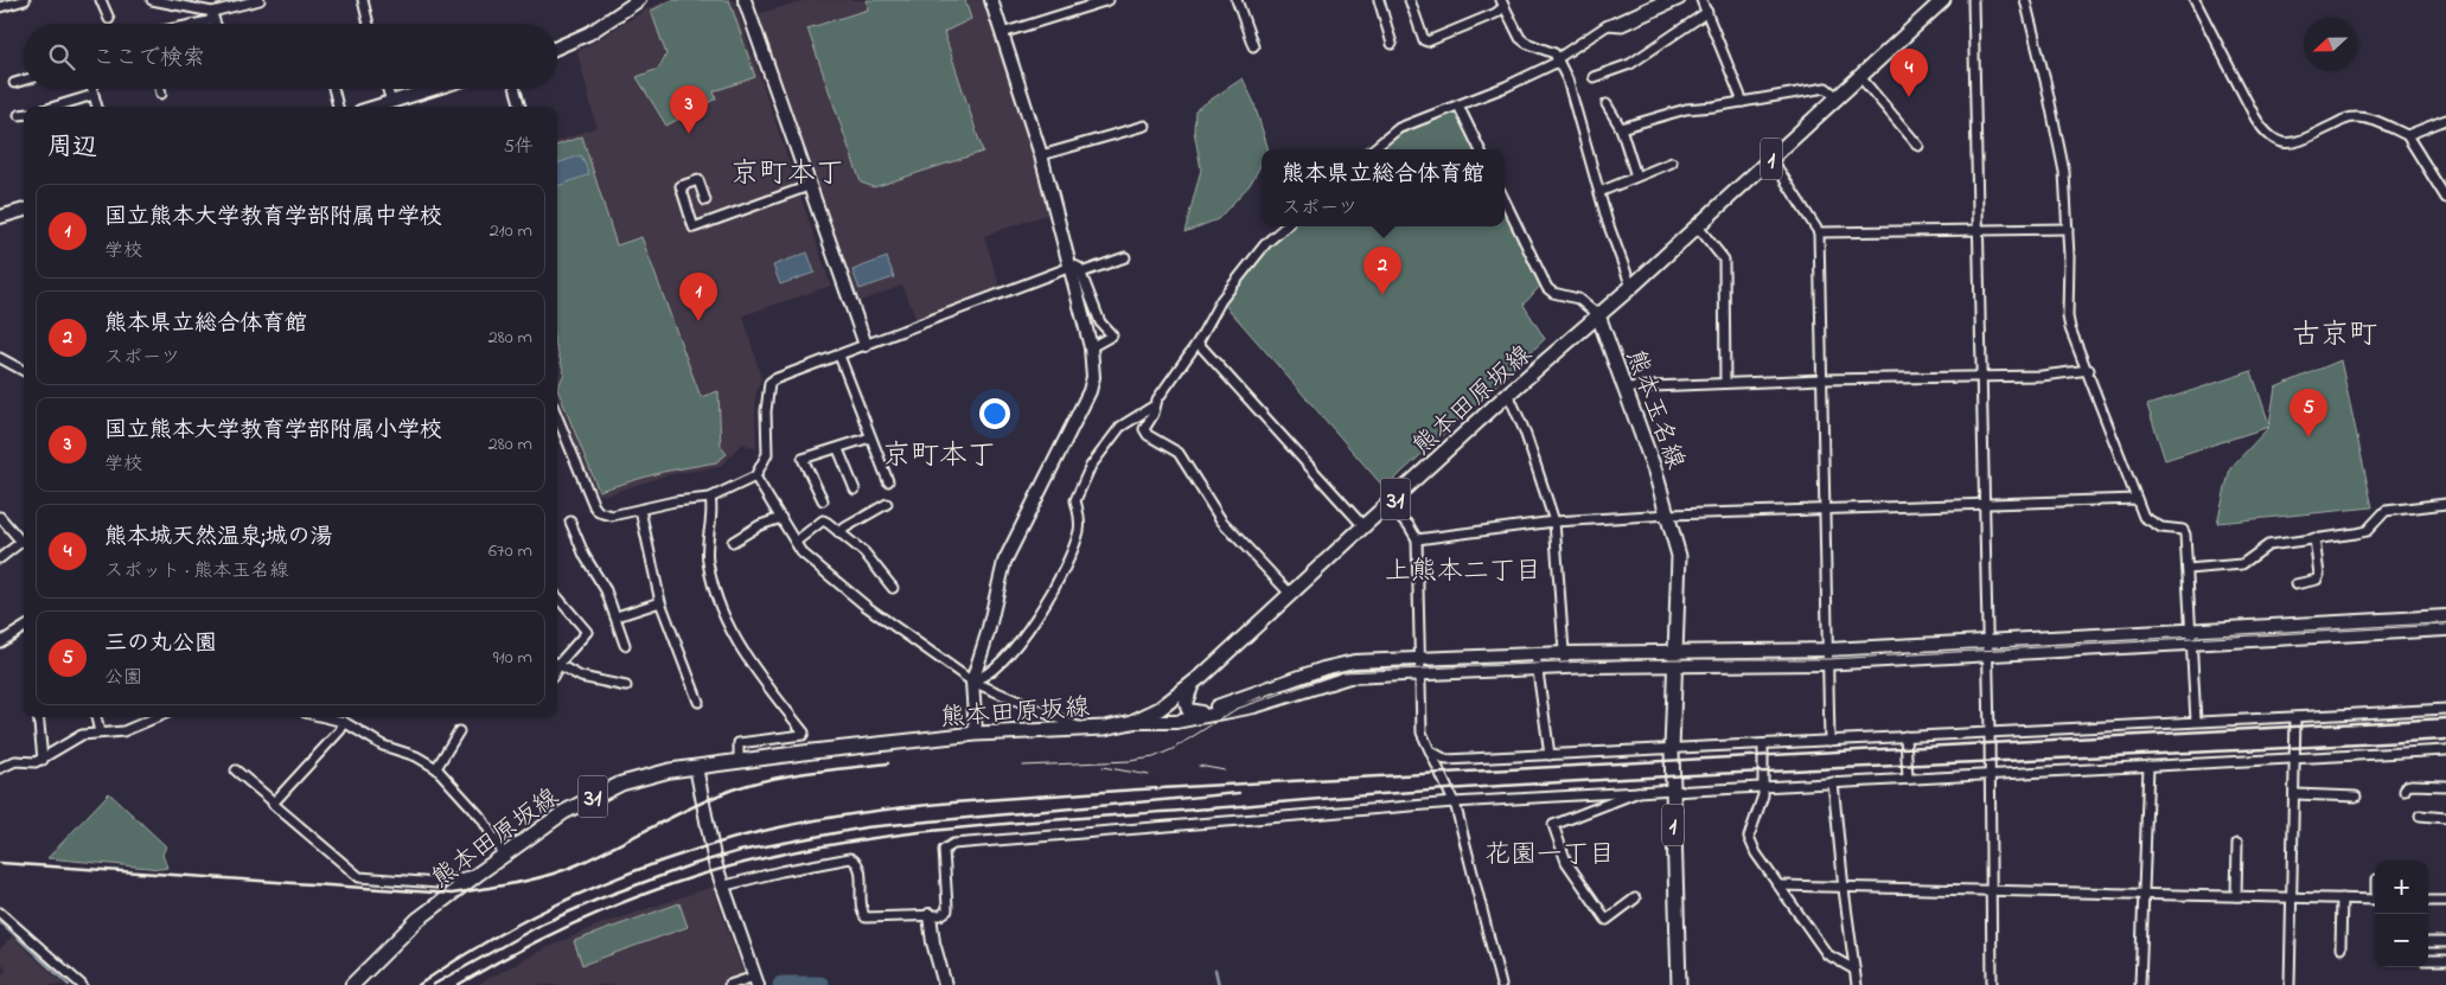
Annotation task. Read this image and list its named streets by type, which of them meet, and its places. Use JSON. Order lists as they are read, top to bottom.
{
  "streets": {
    "main road": [
      "1",
      "熊本田原坂線",
      "熊本玉名線",
      "31"
    ]
  },
  "crossings": [
    ["1", "熊本田原坂線"],
    ["1", "熊本玉名線"],
    ["熊本田原坂線", "熊本玉名線"]
  ],
  "districts": [
    "京町本丁",
    "古京町",
    "京町本丁",
    "上熊本二丁目",
    "花園一丁目"
  ],
  "north": "left",
  "page": {
    "search": "ここで検索",
    "pins": [
      "4",
      "3",
      "2",
      "1",
      "5"
    ],
    "heading": ["周辺", "5件"],
    "popup": ["熊本県立総合体育館", "スポーツ"],
    "list": [
      {
        "mark": "1",
        "name": "国立熊本大学教育学部附属中学校",
        "note": "学校",
        "value": "210 m"
      },
      {
        "mark": "2",
        "name": "熊本県立総合体育館",
        "note": "スポーツ",
        "value": "280 m"
      },
      {
        "mark": "3",
        "name": "国立熊本大学教育学部附属小学校",
        "note": "学校",
        "value": "280 m"
      },
      {
        "mark": "4",
        "name": "熊本城天然温泉;城の湯",
        "note": "スポット · 熊本玉名線",
        "value": "670 m"
      },
      {
        "mark": "5",
        "name": "三の丸公園",
        "note": "公園",
        "value": "910 m"
      }
    ],
    "map_buttons": ["+", "−"]
  }
}
